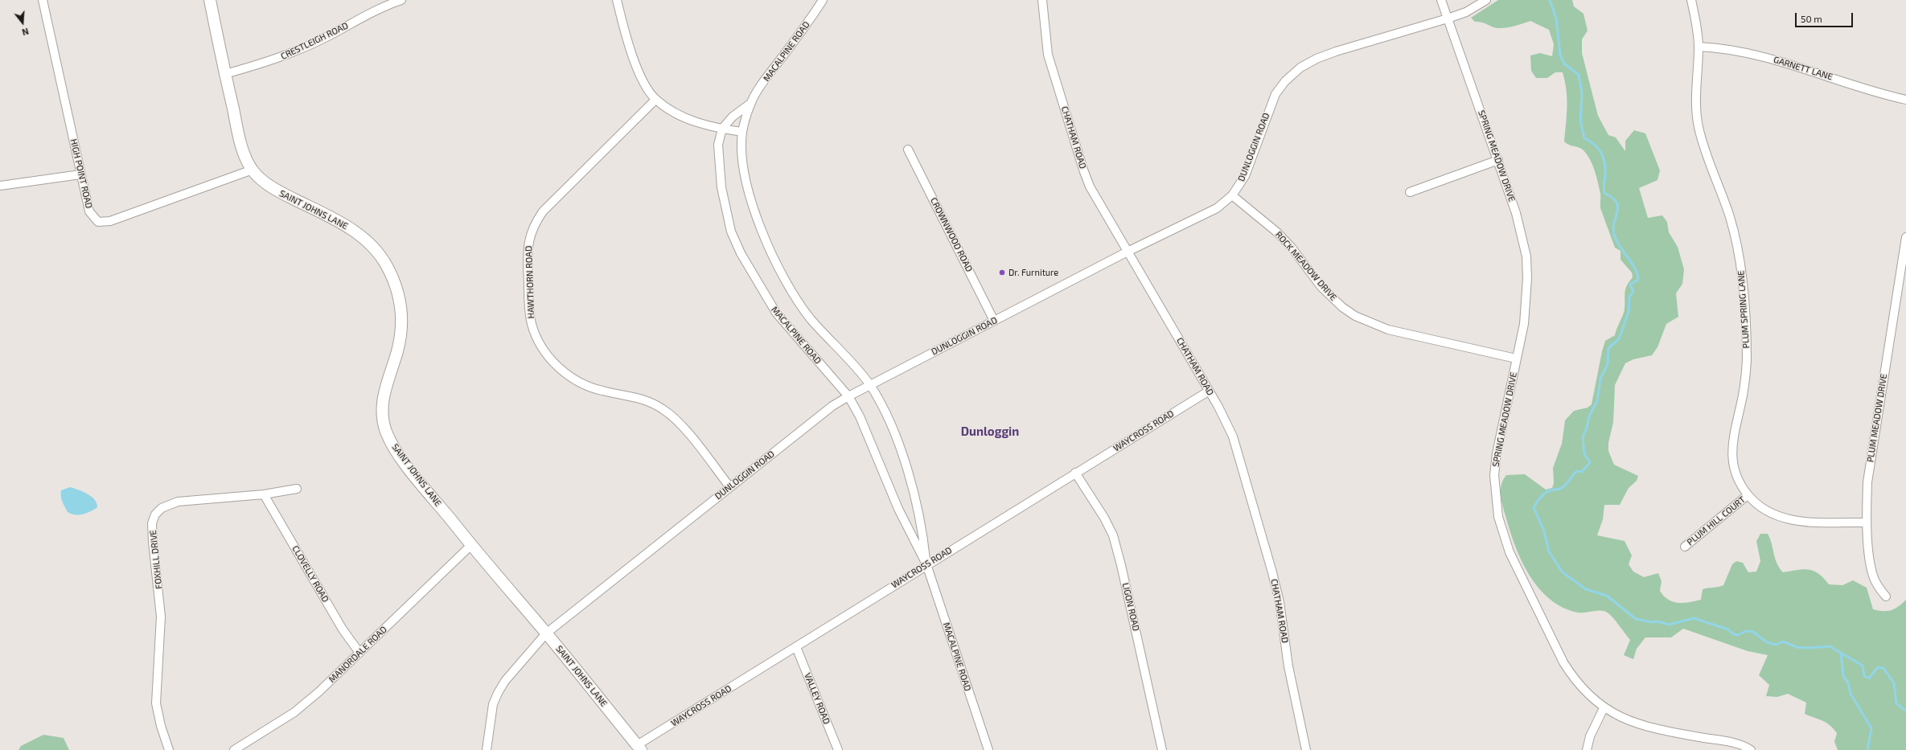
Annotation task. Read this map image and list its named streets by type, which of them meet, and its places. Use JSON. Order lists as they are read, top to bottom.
{
  "streets": {
    "street": [
      "CRESTLEIGH ROAD",
      "MACALPINE ROAD",
      "GARNETT LANE",
      "CHATHAM ROAD",
      "DUNLOGGIN ROAD",
      "SPRING MEADOW DRIVE",
      "HIGH POINT ROAD",
      "SAINT JOHNS LANE",
      "CROWNWOOD ROAD",
      "ROCK MEADOW DRIVE",
      "HAWTHORN ROAD",
      "PLUM SPRING LANE",
      "PLUM MEADOW DRIVE",
      "WAYCROSS ROAD",
      "PLUM HILL COURT",
      "FOXHILL DRIVE",
      "CLOVELLY ROAD",
      "LIGON ROAD",
      "MANORDALE ROAD",
      "VALLEY ROAD"
    ]
  },
  "crossings": [
    ["CRESTLEIGH ROAD", "SAINT JOHNS LANE"],
    ["MACALPINE ROAD", "DUNLOGGIN ROAD"],
    ["MACALPINE ROAD", "WAYCROSS ROAD"],
    ["GARNETT LANE", "PLUM SPRING LANE"],
    ["CHATHAM ROAD", "DUNLOGGIN ROAD"],
    ["CHATHAM ROAD", "WAYCROSS ROAD"],
    ["DUNLOGGIN ROAD", "SPRING MEADOW DRIVE"],
    ["DUNLOGGIN ROAD", "SAINT JOHNS LANE"],
    ["DUNLOGGIN ROAD", "CROWNWOOD ROAD"],
    ["DUNLOGGIN ROAD", "ROCK MEADOW DRIVE"],
    ["DUNLOGGIN ROAD", "HAWTHORN ROAD"],
    ["SPRING MEADOW DRIVE", "ROCK MEADOW DRIVE"],
    ["HIGH POINT ROAD", "SAINT JOHNS LANE"],
    ["SAINT JOHNS LANE", "WAYCROSS ROAD"],
    ["SAINT JOHNS LANE", "MANORDALE ROAD"],
    ["PLUM SPRING LANE", "PLUM MEADOW DRIVE"],
    ["PLUM SPRING LANE", "PLUM HILL COURT"],
    ["WAYCROSS ROAD", "LIGON ROAD"],
    ["WAYCROSS ROAD", "VALLEY ROAD"],
    ["FOXHILL DRIVE", "CLOVELLY ROAD"],
    ["CLOVELLY ROAD", "MANORDALE ROAD"]
  ],
  "districts": ["Dunloggin"],
  "places": ["Dr. Furniture"],
  "scale_bar": "50 m",
  "north": "bottom"
}
